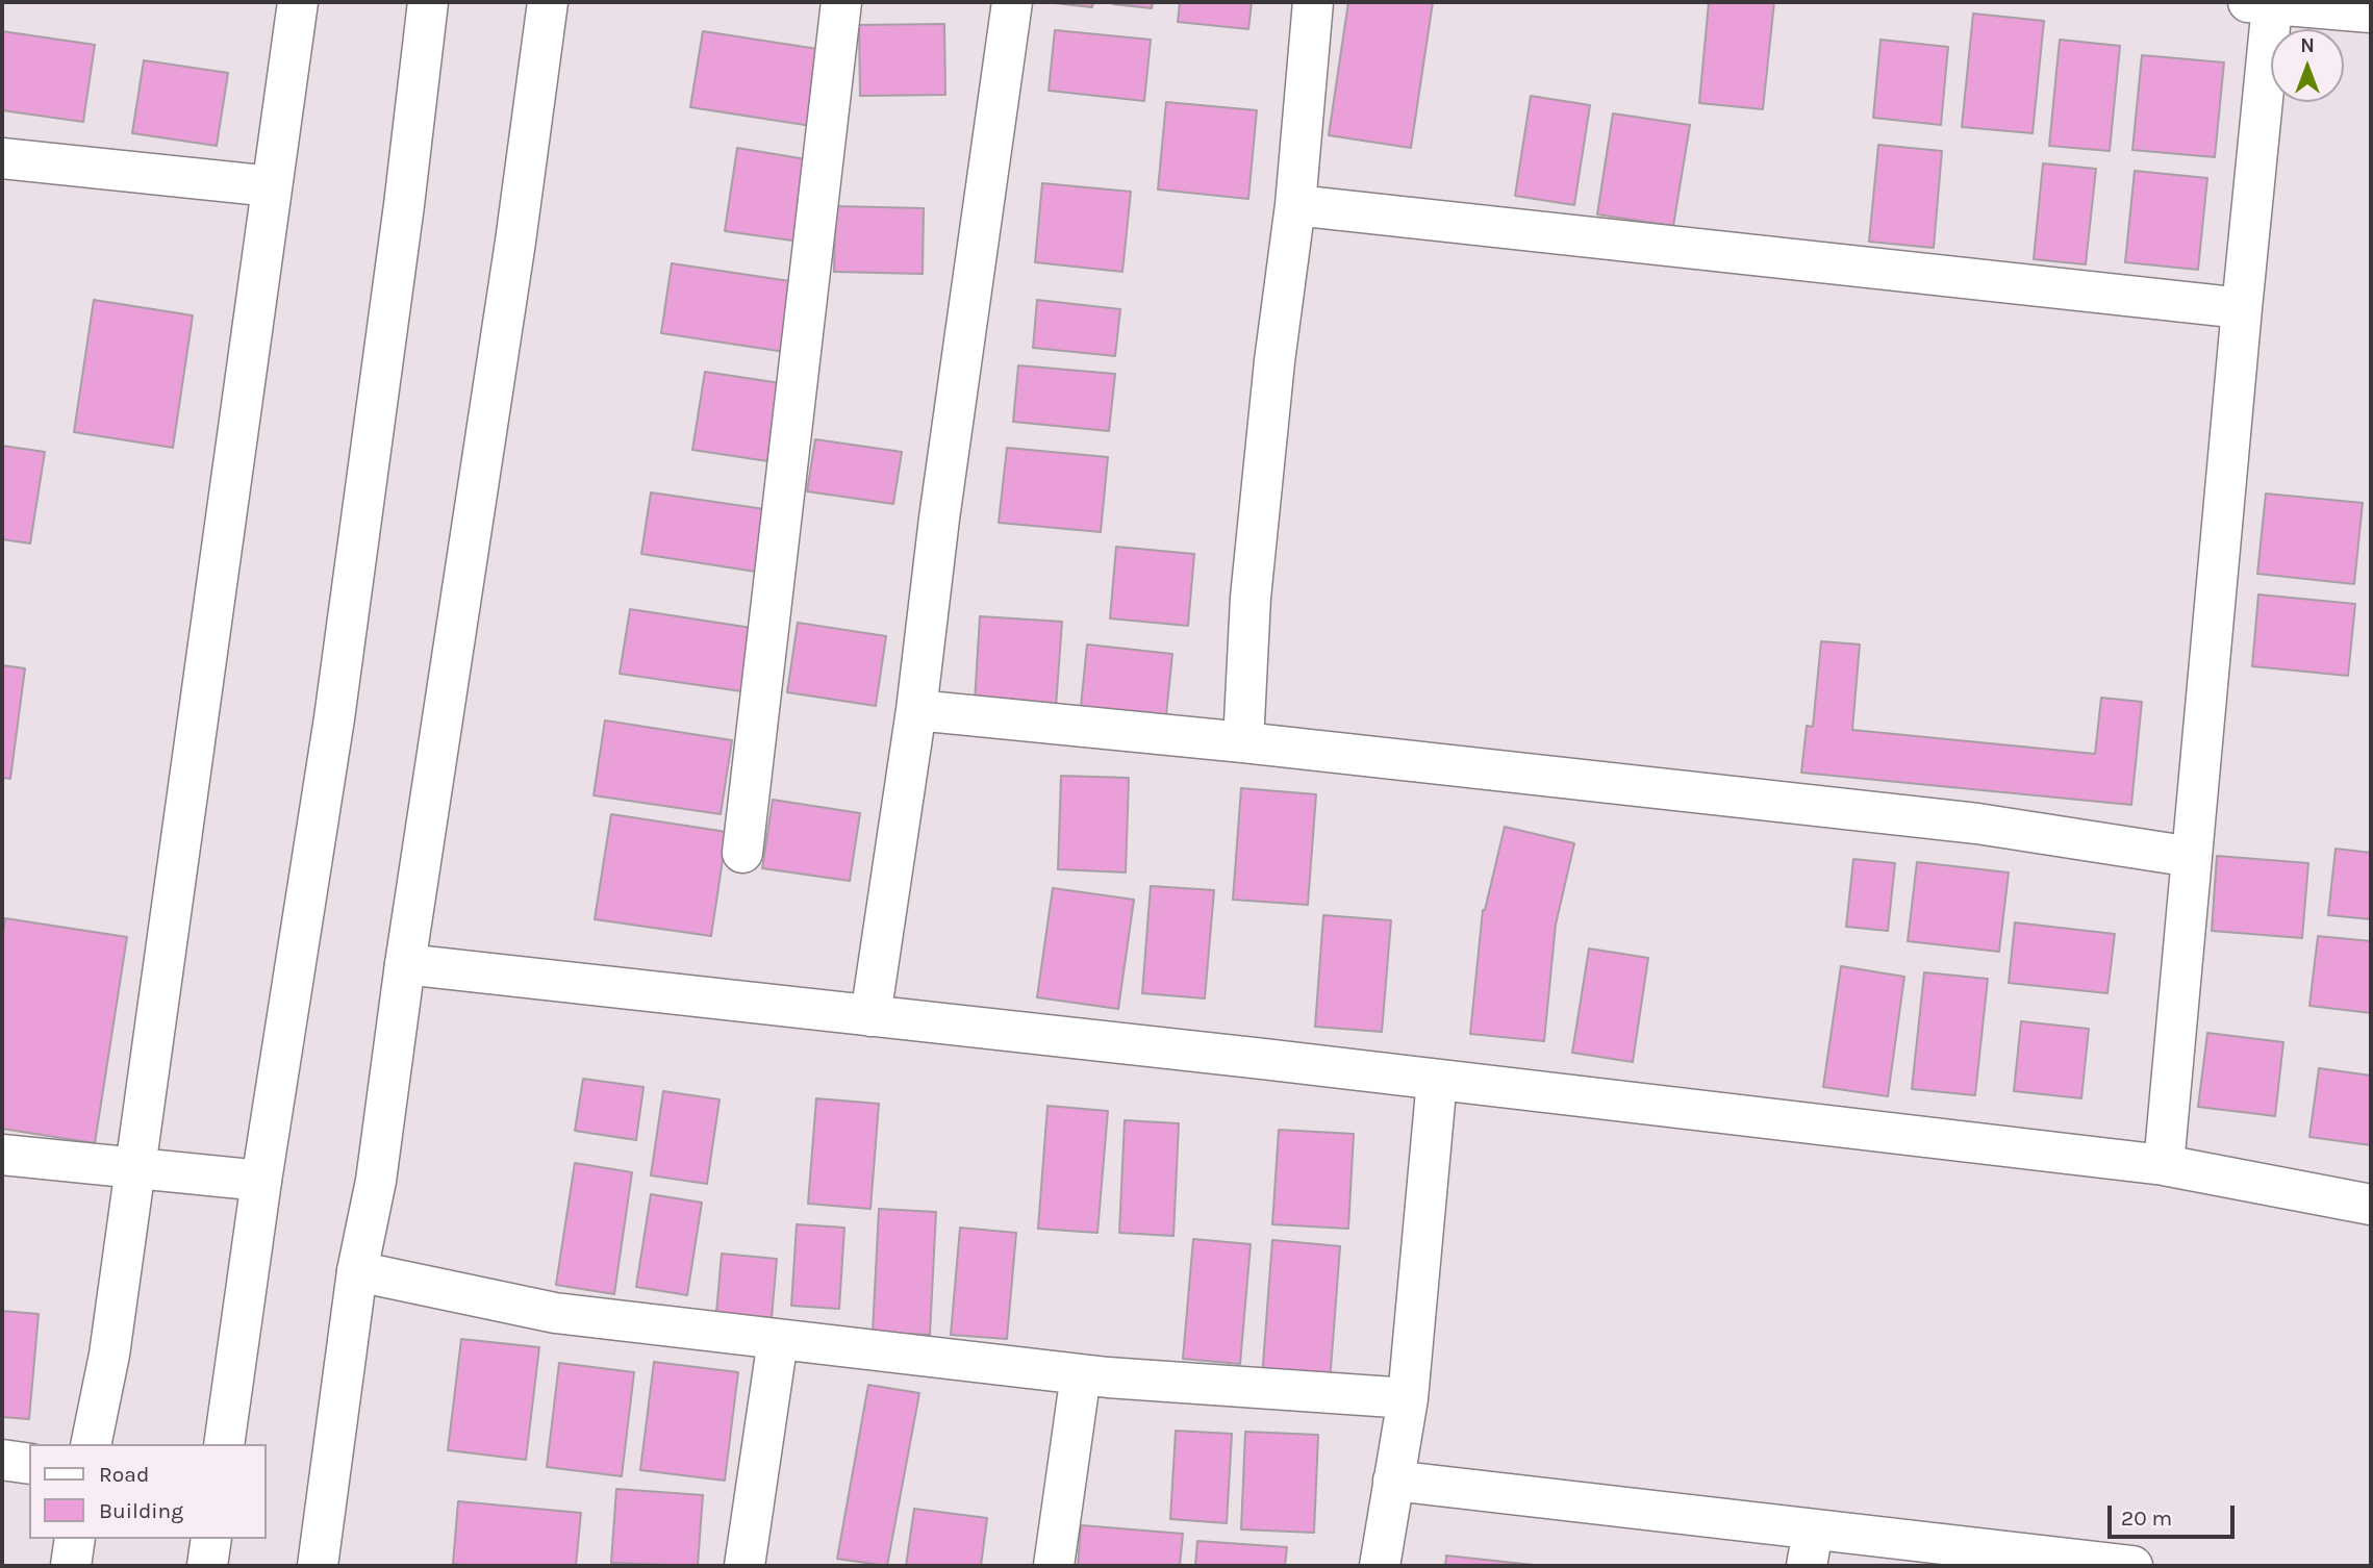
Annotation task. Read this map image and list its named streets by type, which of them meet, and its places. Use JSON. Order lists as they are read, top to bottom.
{
  "legend": ["Road", "Building"],
  "scale_bar": "20 m",
  "north": "top"
}
